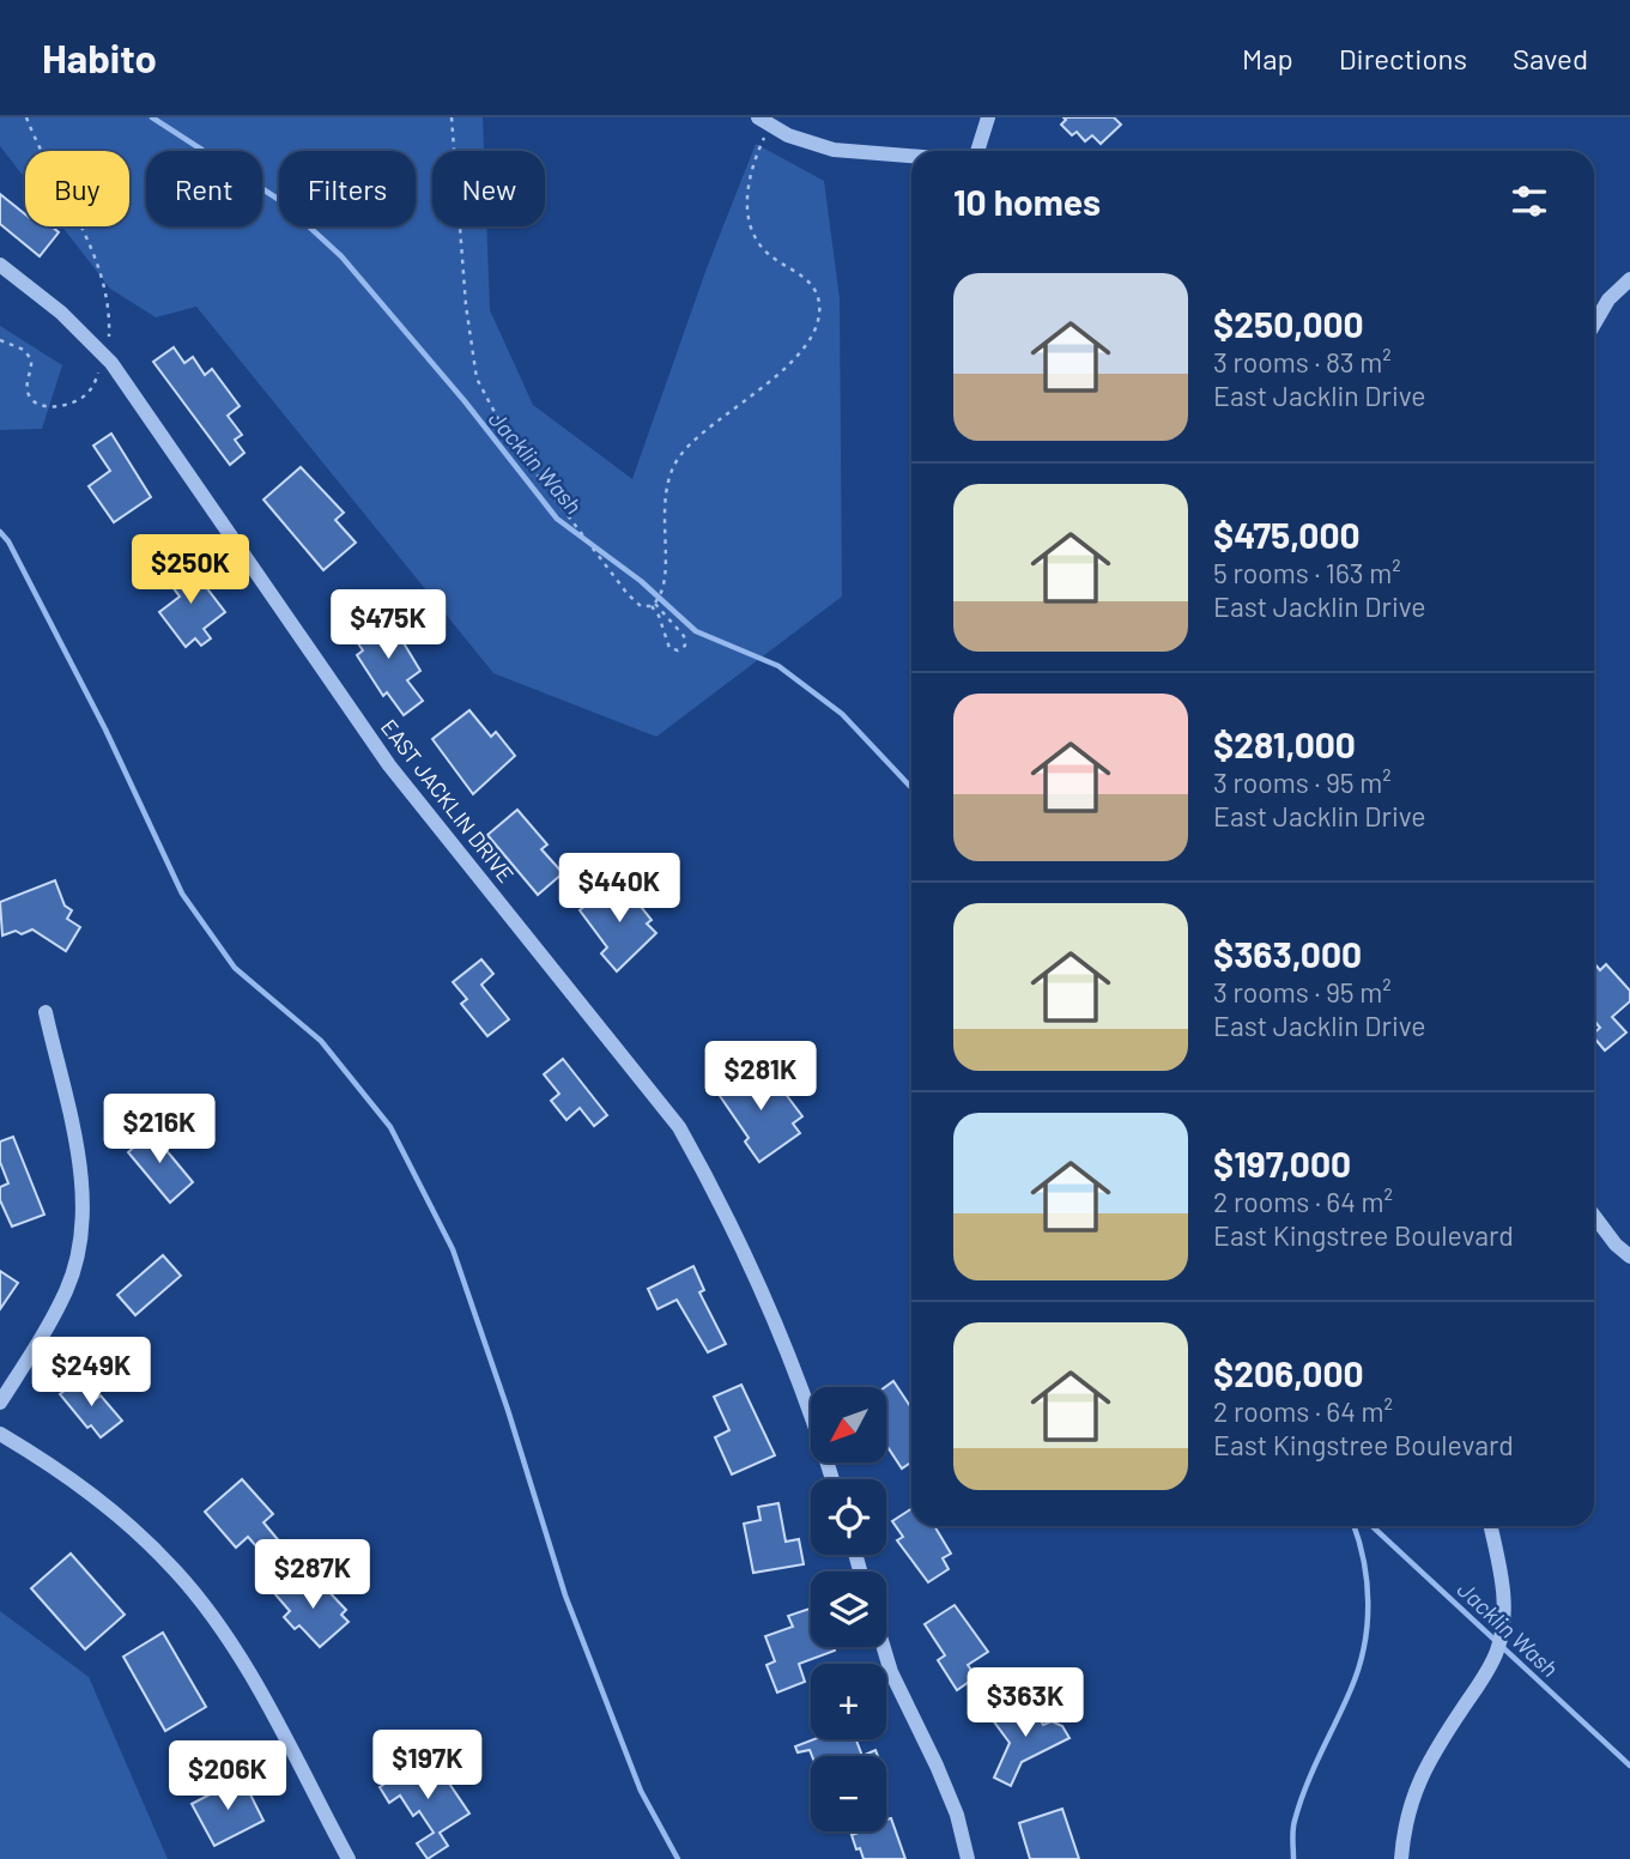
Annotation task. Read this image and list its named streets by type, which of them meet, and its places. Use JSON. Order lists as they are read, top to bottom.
{
  "streets": {
    "street": ["EAST JACKLIN DRIVE"]
  },
  "water": ["Jacklin Wash"],
  "north": "bottom left",
  "page": {
    "header": "Habito",
    "nav": ["Map", "Directions", "Saved"],
    "chip": [
      "Buy",
      "Rent",
      "Filters",
      "New"
    ],
    "heading": "10 homes",
    "list": [
      {
        "name": "$250,000",
        "note": "3 rooms · 83 m² · East Jacklin Drive"
      },
      {
        "name": "$475,000",
        "note": "5 rooms · 163 m² · East Jacklin Drive"
      },
      {
        "name": "$281,000",
        "note": "3 rooms · 95 m² · East Jacklin Drive"
      },
      {
        "name": "$363,000",
        "note": "3 rooms · 95 m² · East Jacklin Drive"
      },
      {
        "name": "$197,000",
        "note": "2 rooms · 64 m² · East Kingstree Boulevard"
      },
      {
        "name": "$206,000",
        "note": "2 rooms · 64 m² · East Kingstree Boulevard"
      }
    ],
    "price": [
      "$250K",
      "$475K",
      "$440K",
      "$281K",
      "$216K",
      "$249K",
      "$287K",
      "$363K",
      "$197K",
      "$206K"
    ],
    "map_buttons": ["+", "−"]
  }
}
